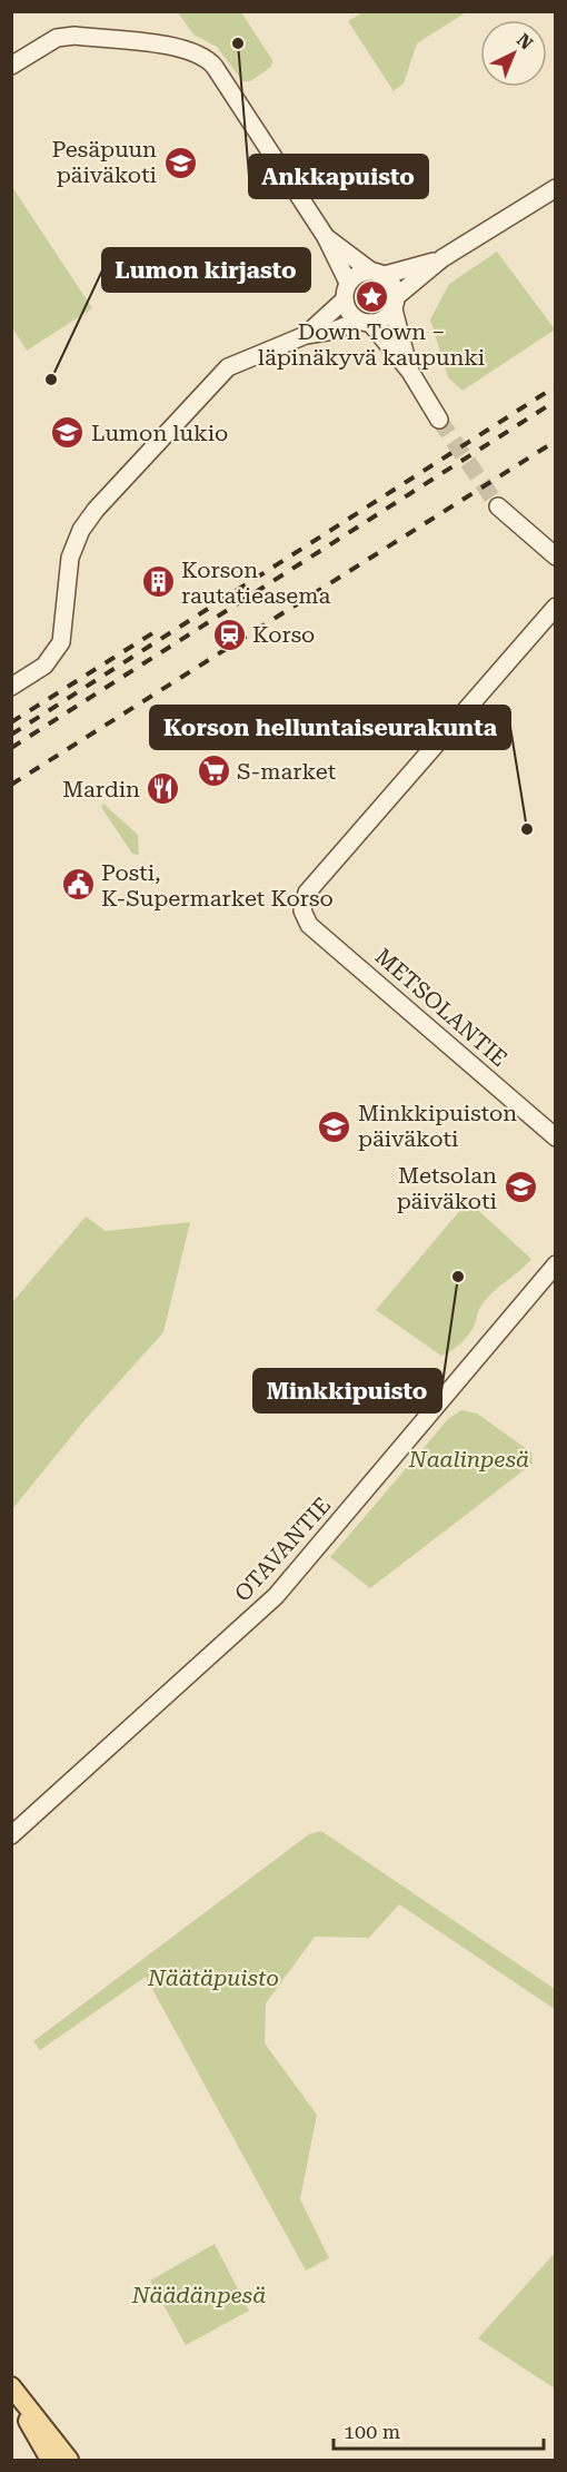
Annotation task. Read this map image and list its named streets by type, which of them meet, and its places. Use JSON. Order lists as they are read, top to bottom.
{
  "streets": {
    "main road": ["METSOLANTIE", "OTAVANTIE"]
  },
  "parks": ["Naalinpesä", "Näätäpuisto", "Näädänpesä"],
  "places": {
    "other": [
      "Ankkapuisto",
      "Lumon kirjasto",
      "Korson helluntaiseurakunta",
      "Minkkipuisto"
    ],
    "school or university": [
      "Pesäpuun päiväkoti",
      "Lumon lukio",
      "Minkkipuiston päiväkoti",
      "Metsolan päiväkoti"
    ],
    "place": ["Down Town – läpinäkyvä kaupunki"],
    "building": ["Korson rautatieasema"],
    "station": ["Korso"],
    "supermarket": ["S-market"],
    "restaurant": ["Mardin"],
    "public building": ["Posti, K-Supermarket Korso"]
  },
  "scale_bar": "100 m",
  "north": "top right"
}
